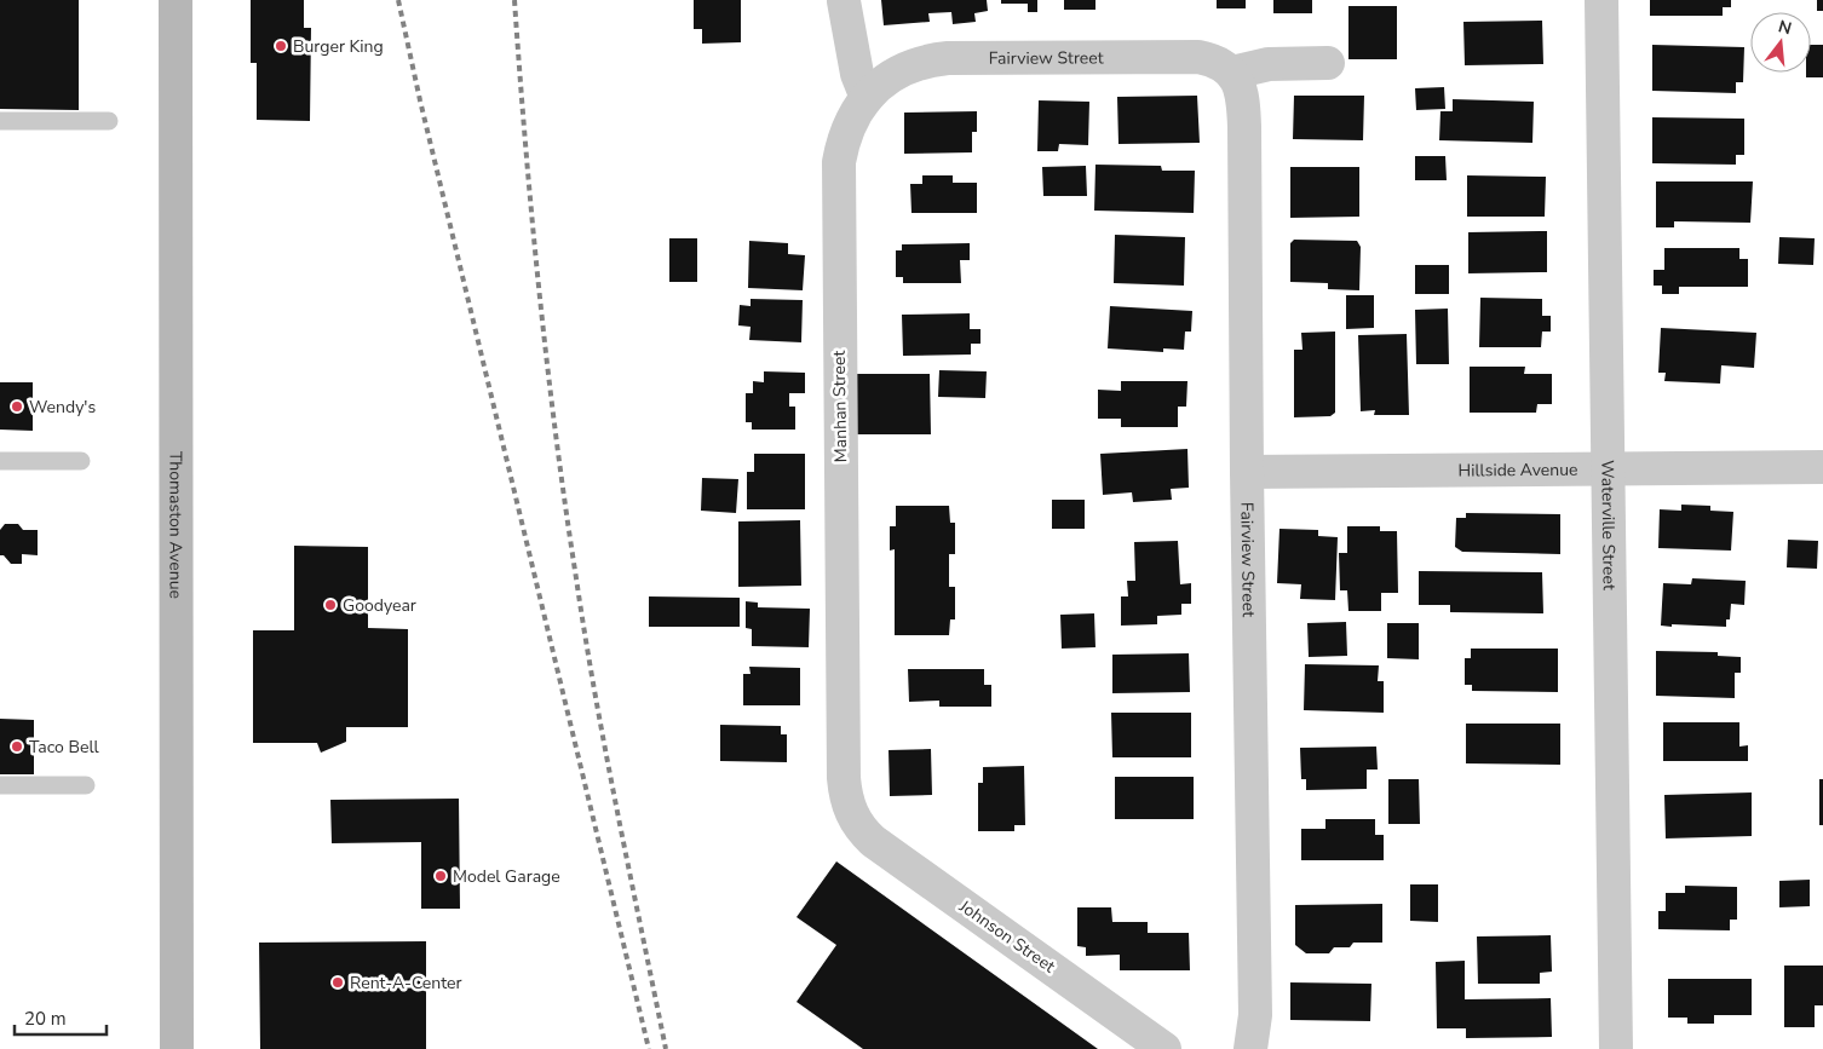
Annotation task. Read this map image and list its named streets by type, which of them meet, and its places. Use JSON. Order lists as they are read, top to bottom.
{
  "streets": {
    "main road": ["Thomaston Avenue"],
    "street": [
      "Fairview Street",
      "Manhan Street",
      "Hillside Avenue",
      "Waterville Street",
      "Johnson Street"
    ]
  },
  "crossings": [
    ["Fairview Street", "Manhan Street"],
    ["Fairview Street", "Hillside Avenue"],
    ["Manhan Street", "Johnson Street"],
    ["Hillside Avenue", "Waterville Street"]
  ],
  "places": [
    "Burger King",
    "Wendy's",
    "Goodyear",
    "Taco Bell",
    "Model Garage",
    "Rent-A-Center"
  ],
  "scale_bar": "20 m",
  "north": "top"
}
